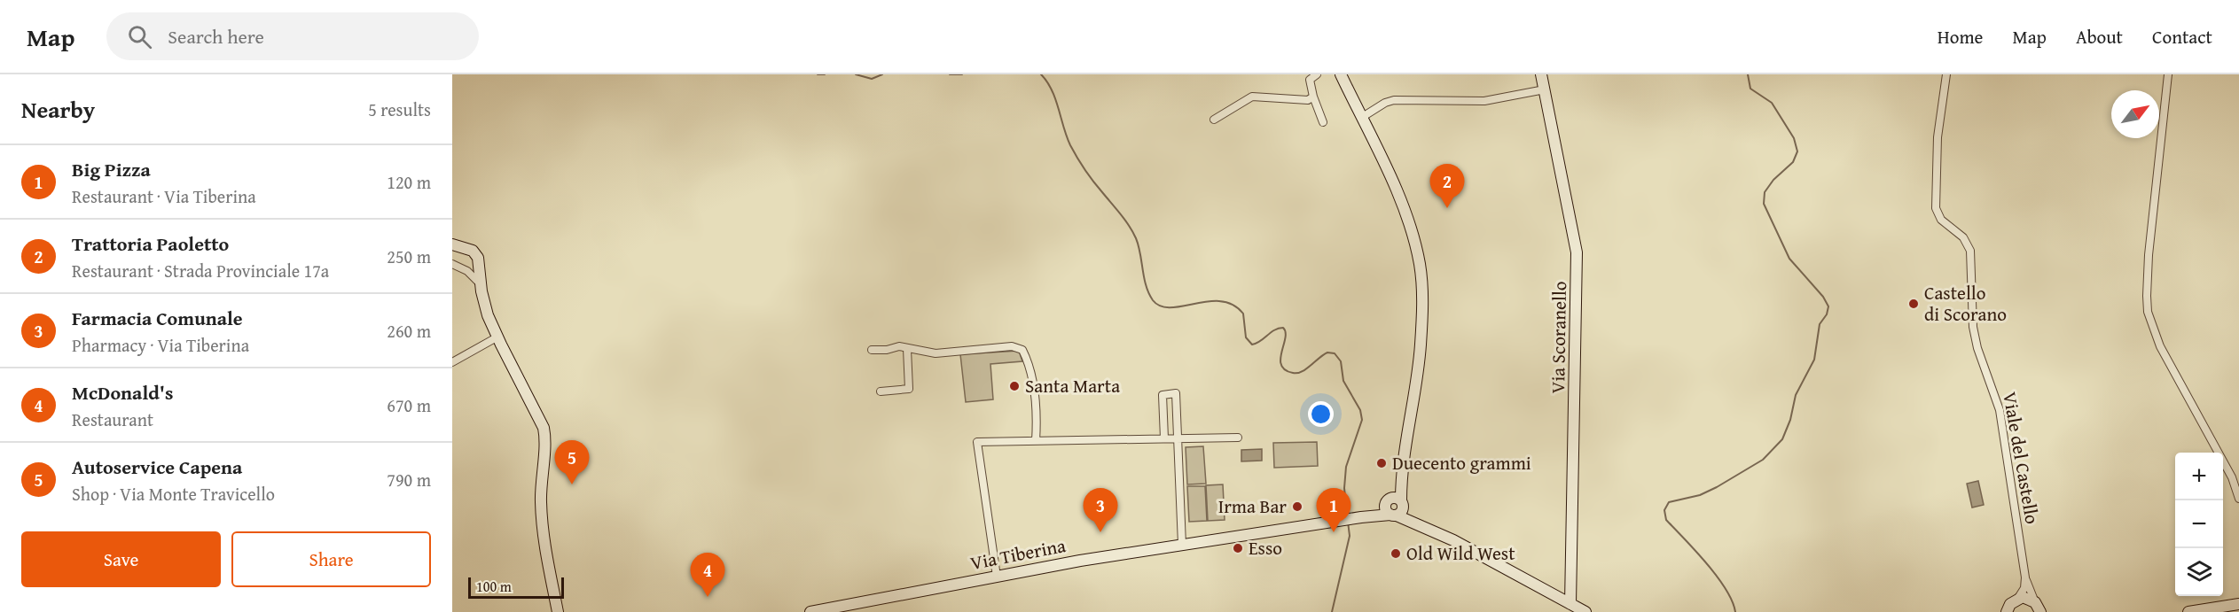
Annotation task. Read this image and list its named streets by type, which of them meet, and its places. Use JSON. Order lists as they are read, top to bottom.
{
  "streets": {
    "main road": ["Via Scoranello", "Via Tiberina"],
    "street": ["Viale del Castello"]
  },
  "crossings": [
    ["Via Scoranello", "Via Tiberina"]
  ],
  "places": [
    "Castello di Scorano",
    "Santa Marta",
    "Duecento grammi",
    "Irma Bar",
    "Esso",
    "Old Wild West"
  ],
  "scale_bar": "100 m",
  "north": "top right",
  "page": {
    "header": "Map",
    "search": "Search here",
    "nav": [
      "Home",
      "Map",
      "About",
      "Contact"
    ],
    "heading": ["Nearby", "5 results"],
    "list": [
      {
        "mark": "1",
        "name": "Big Pizza",
        "note": "Restaurant · Via Tiberina",
        "value": "120 m"
      },
      {
        "mark": "2",
        "name": "Trattoria Paoletto",
        "note": "Restaurant · Strada Provinciale 17a",
        "value": "250 m"
      },
      {
        "mark": "3",
        "name": "Farmacia Comunale",
        "note": "Pharmacy · Via Tiberina",
        "value": "260 m"
      },
      {
        "mark": "4",
        "name": "McDonald's",
        "note": "Restaurant",
        "value": "670 m"
      },
      {
        "mark": "5",
        "name": "Autoservice Capena",
        "note": "Shop · Via Monte Travicello",
        "value": "790 m"
      }
    ],
    "pins": [
      "2",
      "5",
      "1",
      "3",
      "4"
    ],
    "map_buttons": ["+", "−"],
    "buttons": ["Save", "Share"],
    "scale": "100 m"
  }
}
